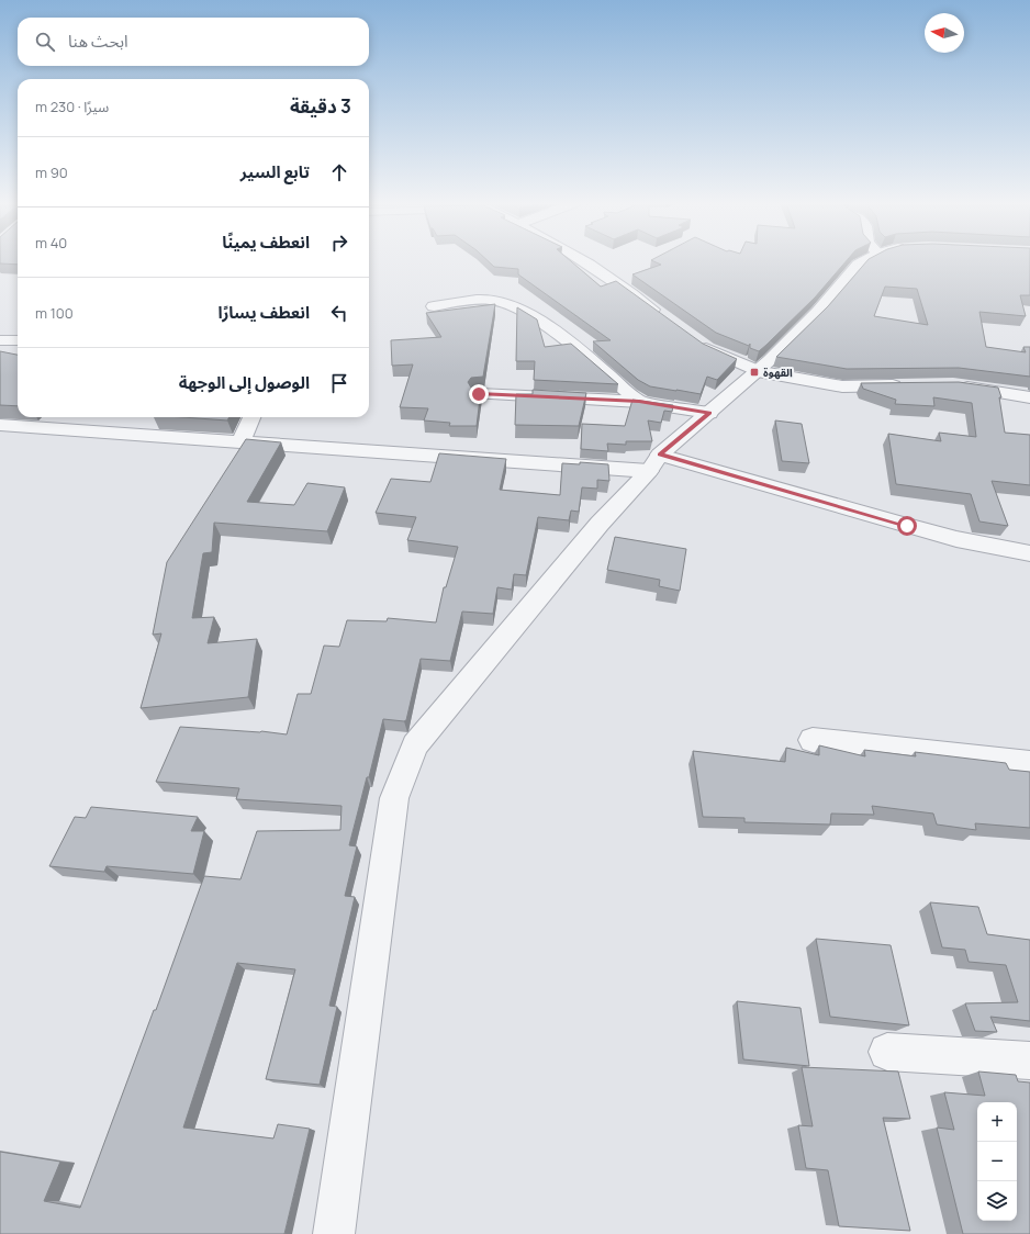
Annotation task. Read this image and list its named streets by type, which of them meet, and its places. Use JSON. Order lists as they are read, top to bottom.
{
  "places": {
    "transit": ["القهوة"]
  },
  "north": "left",
  "page": {
    "search": "ابحث هنا",
    "heading": ["3 دقيقة", "سيرًا · 230 m"],
    "list": [
      ["تابع السير", "90 m"],
      ["انعطف يمينًا", "40 m"],
      ["انعطف يسارًا", "100 m"],
      "الوصول إلى الوجهة"
    ],
    "map_buttons": ["+", "−"]
  }
}
